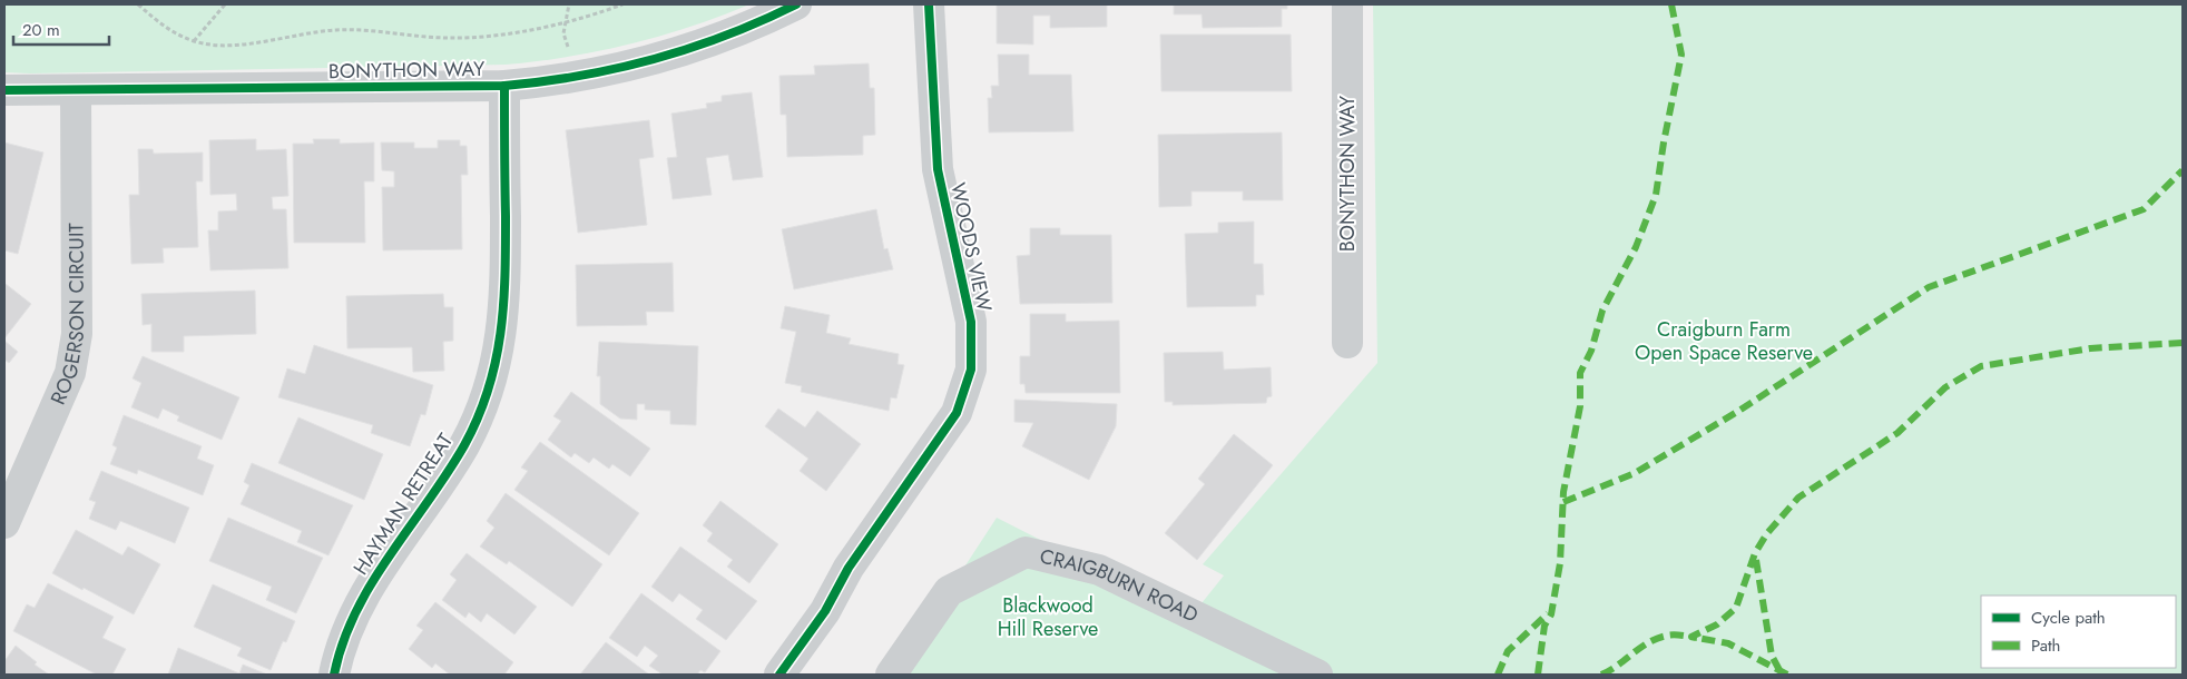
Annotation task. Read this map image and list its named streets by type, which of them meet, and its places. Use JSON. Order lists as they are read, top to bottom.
{
  "streets": {
    "street": [
      "BONYTHON WAY",
      "WOODS VIEW",
      "ROGERSON CIRCUIT",
      "HAYMAN RETREAT",
      "CRAIGBURN ROAD"
    ]
  },
  "crossings": [
    ["BONYTHON WAY", "ROGERSON CIRCUIT"],
    ["BONYTHON WAY", "HAYMAN RETREAT"]
  ],
  "parks": ["Craigburn Farm Open Space Reserve", "Blackwood Hill Reserve"],
  "legend": ["Cycle path", "Path"],
  "scale_bar": "20 m"
}
